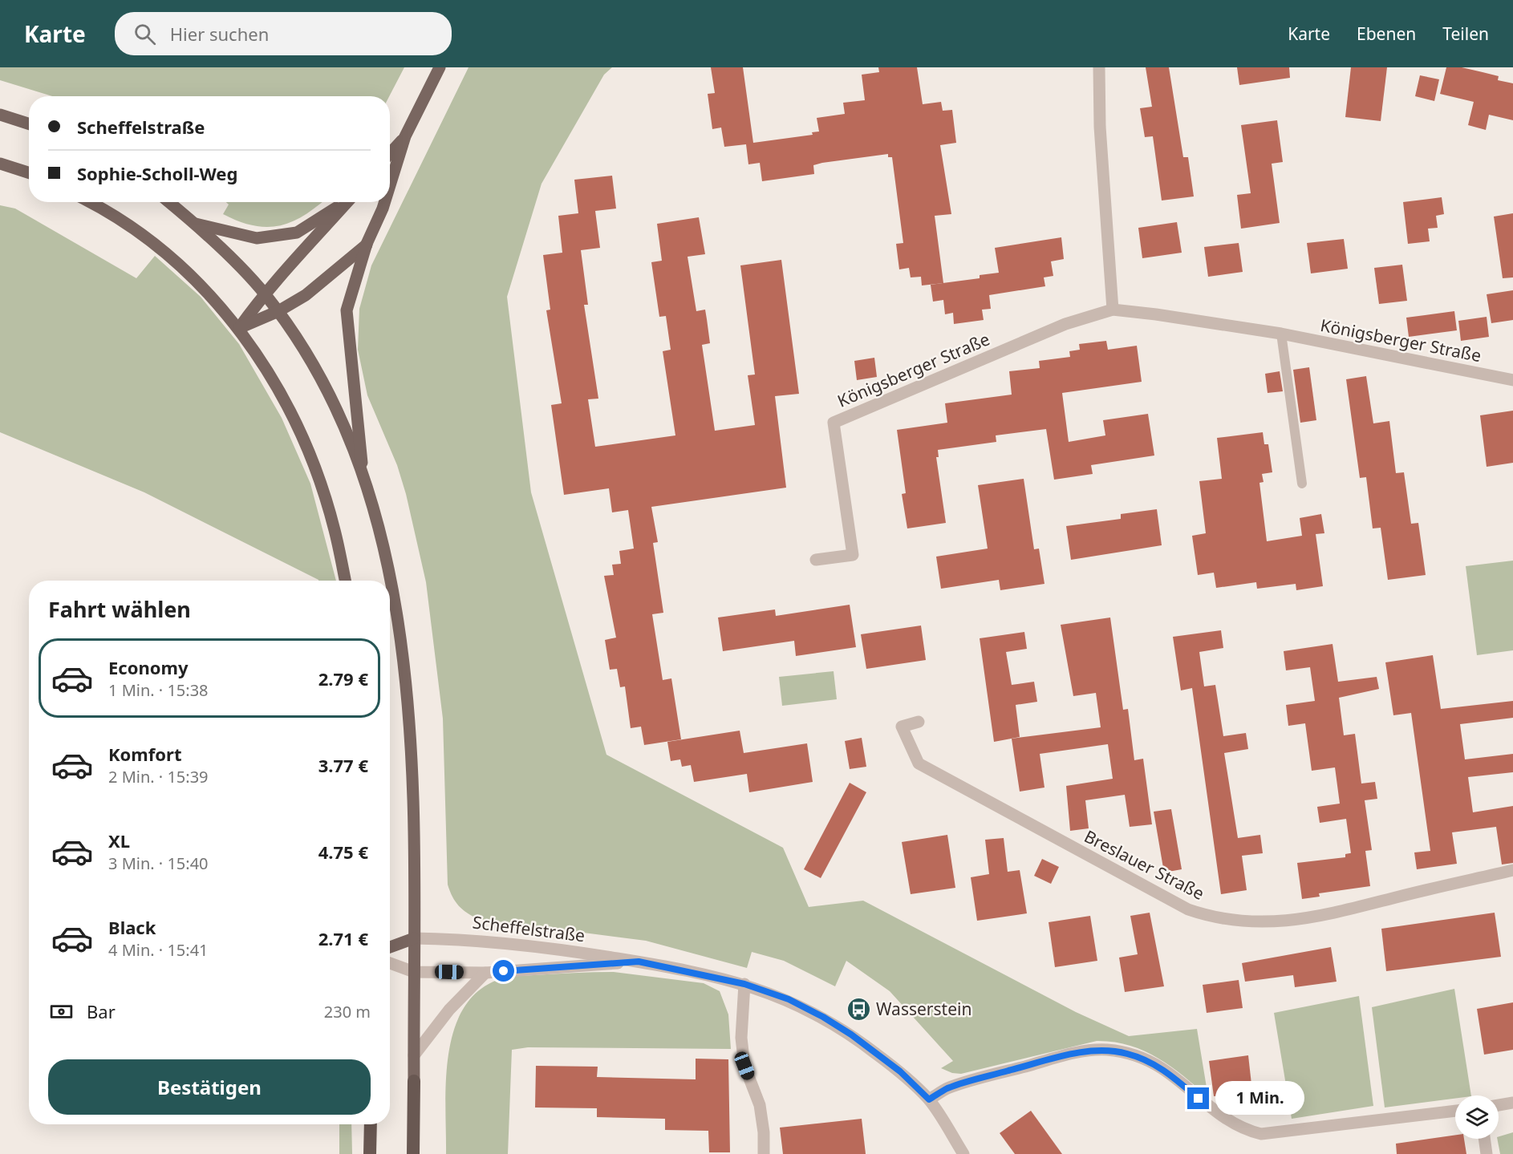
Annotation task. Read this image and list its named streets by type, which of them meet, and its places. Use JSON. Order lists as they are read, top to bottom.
{
  "streets": {
    "street": ["Königsberger Straße", "Breslauer Straße", "Scheffelstraße"]
  },
  "places": {
    "bus stop": ["Wasserstein"]
  },
  "page": {
    "header": "Karte",
    "search": "Hier suchen",
    "nav": ["Karte", "Ebenen", "Teilen"],
    "banner": ["Scheffelstraße", "Sophie-Scholl-Weg"],
    "heading": "Fahrt wählen",
    "list": [
      {
        "name": "Economy",
        "note": "1 Min. · 15:38",
        "value": "2.79 €"
      },
      {
        "name": "Komfort",
        "note": "2 Min. · 15:39",
        "value": "3.77 €"
      },
      {
        "name": "XL",
        "note": "3 Min. · 15:40",
        "value": "4.75 €"
      },
      {
        "name": "Black",
        "note": "4 Min. · 15:41",
        "value": "2.71 €"
      }
    ],
    "pay": ["Bar", "230 m"],
    "buttons": "Bestätigen",
    "bubble": "1 Min."
  }
}
